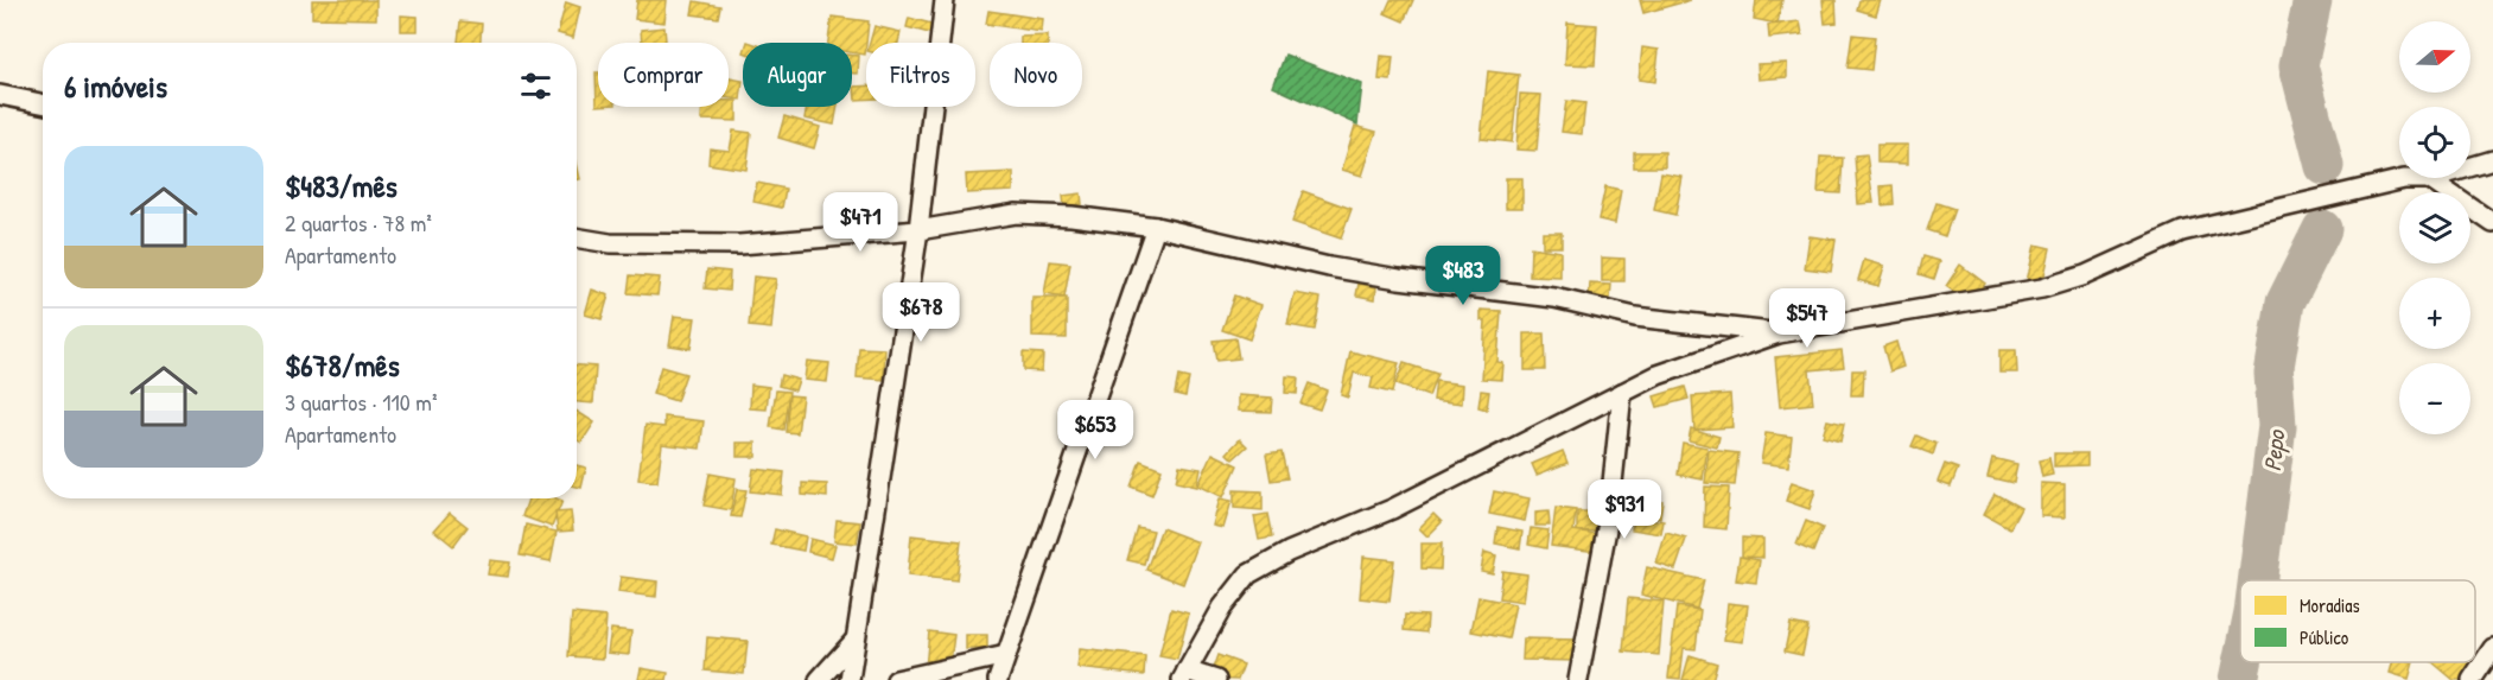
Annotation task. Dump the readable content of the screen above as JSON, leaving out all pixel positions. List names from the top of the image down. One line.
{"water":["Pepo"],"legend":["Moradias","Público"],"north":"right","page":{"map_buttons":["+","−"],"chip":["Comprar","Alugar","Filtros","Novo"],"heading":"6 imóveis","list":[{"name":"$483/mês","note":"2 quartos · 78 m² · Apartamento"},{"name":"$678/mês","note":"3 quartos · 110 m² · Apartamento"}],"price":["$471","$483","$678","$547","$653","$931"]}}
